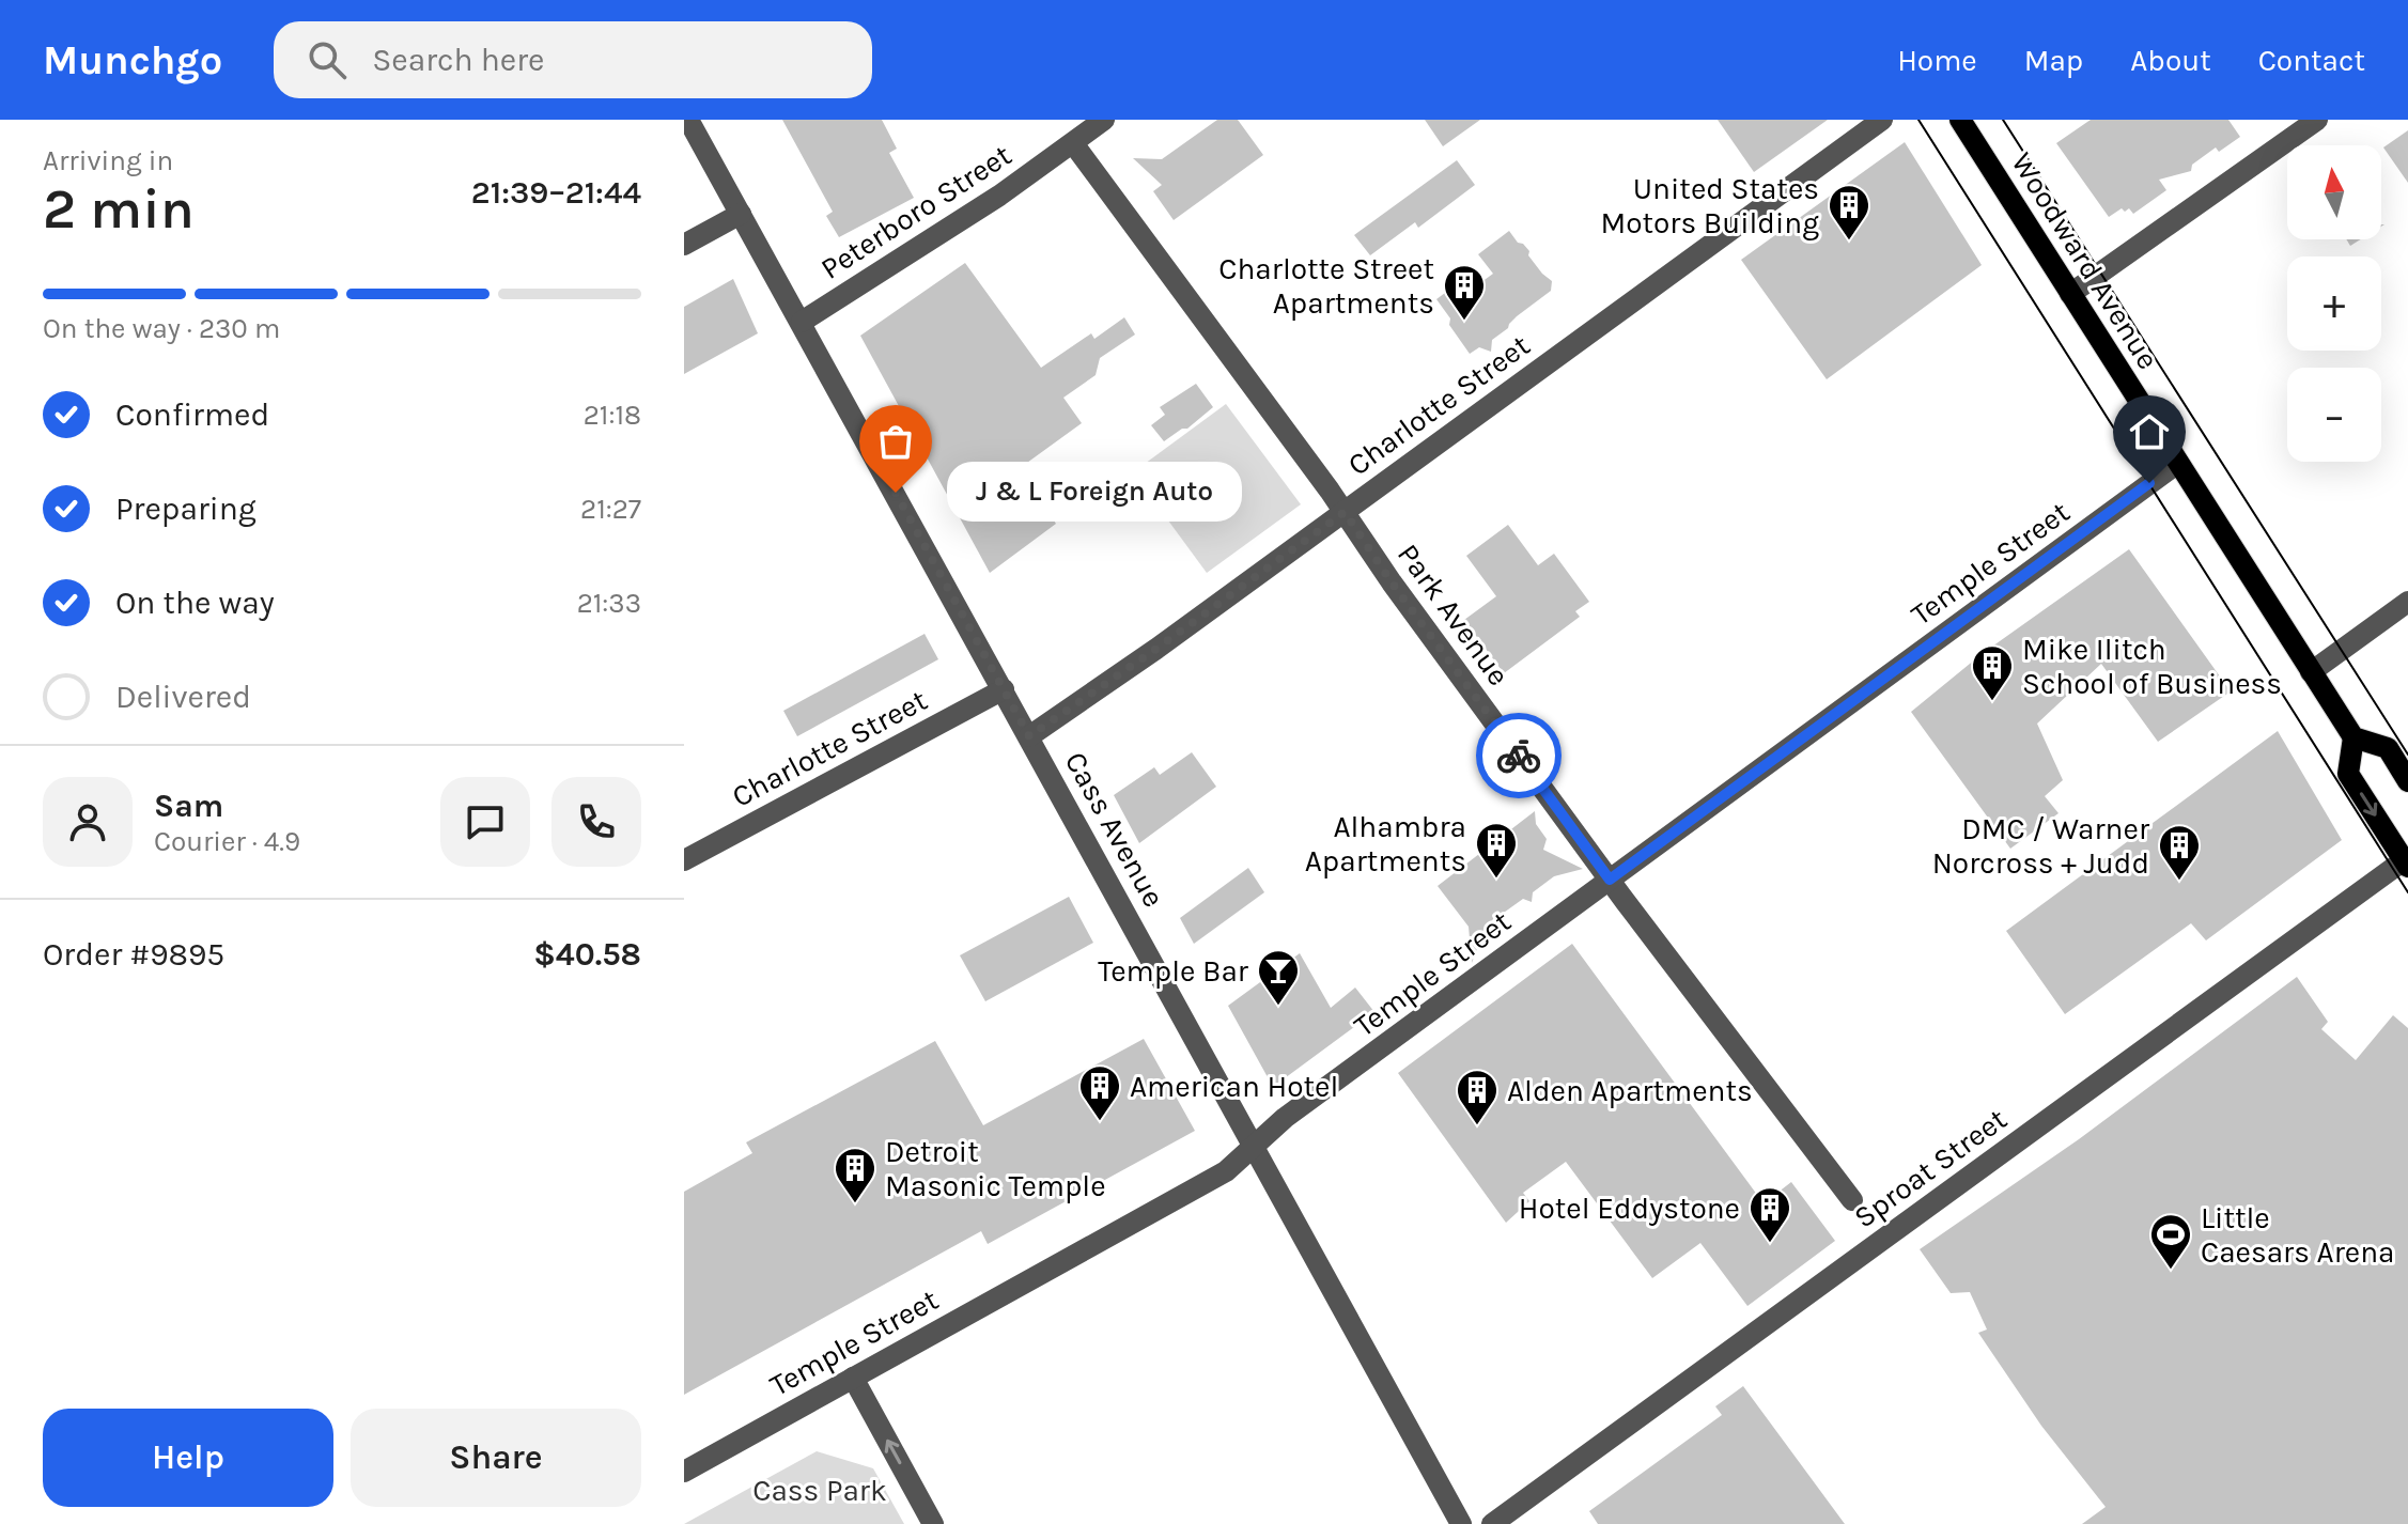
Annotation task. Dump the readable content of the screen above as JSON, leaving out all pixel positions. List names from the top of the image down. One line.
{"streets":{"main road":["Woodward Avenue"],"street":["Peterboro Street","Charlotte Street","Temple Street","Park Avenue","Cass Avenue","Sproat Street"]},"crossings":[["Peterboro Street","Park Avenue"],["Peterboro Street","Cass Avenue"],["Woodward Avenue","Temple Street"],["Charlotte Street","Park Avenue"],["Charlotte Street","Cass Avenue"],["Temple Street","Park Avenue"],["Temple Street","Cass Avenue"]],"parks":["Cass Park"],"places":{"building":["United States Motors Building","Charlotte Street Apartments","Mike Ilitch School of Business","Alhambra Apartments","DMC / Warner Norcross + Judd","American Hotel","Alden Apartments","Detroit Masonic Temple","Hotel Eddystone"],"other":["J & L Foreign Auto"],"bar":["Temple Bar"],"sports":["Little Caesars Arena"]},"north":"top","page":{"header":"Munchgo","search":"Search here","nav":["Home","Map","About","Contact"],"heading":["2 min","Arriving in","21:39–21:44"],"panel":["Sam","Courier · 4.9","Order #9895","$40.58"],"map_buttons":["+","−"],"bar":"On the way · 230 m","list":[["Confirmed","21:18"],["Preparing","21:27"],["On the way","21:33"],"Delivered"],"bubble":"J & L Foreign Auto","buttons":["Help","Share"]}}
